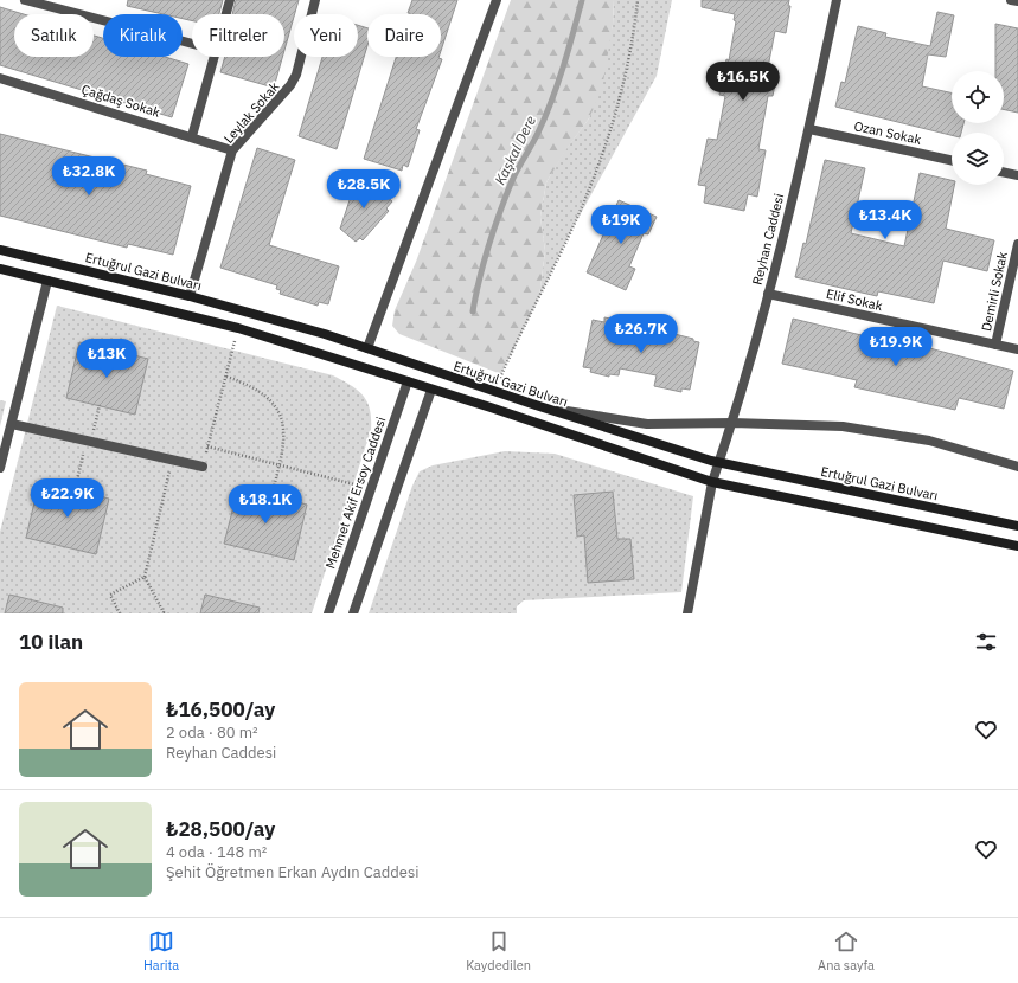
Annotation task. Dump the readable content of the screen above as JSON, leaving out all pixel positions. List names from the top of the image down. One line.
{"streets":{"main road":["Ertuğrul Gazi Bulvarı"],"street":["Çağdaş Sokak","Leylak Sokak","Ozan Sokak","Reyhan Caddesi","Demirli Sokak","Elif Sokak","Mehmet Akif Ersoy Caddesi"]},"crossings":[["Çağdaş Sokak","Leylak Sokak"],["Leylak Sokak","Ertuğrul Gazi Bulvarı"],["Ozan Sokak","Reyhan Caddesi"],["Reyhan Caddesi","Ertuğrul Gazi Bulvarı"],["Reyhan Caddesi","Elif Sokak"],["Demirli Sokak","Elif Sokak"]],"water":["Kaşkal Dere"],"page":{"chip":["Satılık","Kiralık","Filtreler","Yeni","Daire"],"price":["₺16.5K","₺32.8K","₺28.5K","₺13.4K","₺19K","₺26.7K","₺19.9K","₺13K","₺22.9K","₺18.1K"],"heading":"10 ilan","list":[{"name":"₺16,500/ay","note":"2 oda · 80 m² · Reyhan Caddesi"},{"name":"₺28,500/ay","note":"4 oda · 148 m² · Şehit Öğretmen Erkan Aydın Caddesi"}],"tabs":["Harita","Kaydedilen","Ana sayfa"]}}
